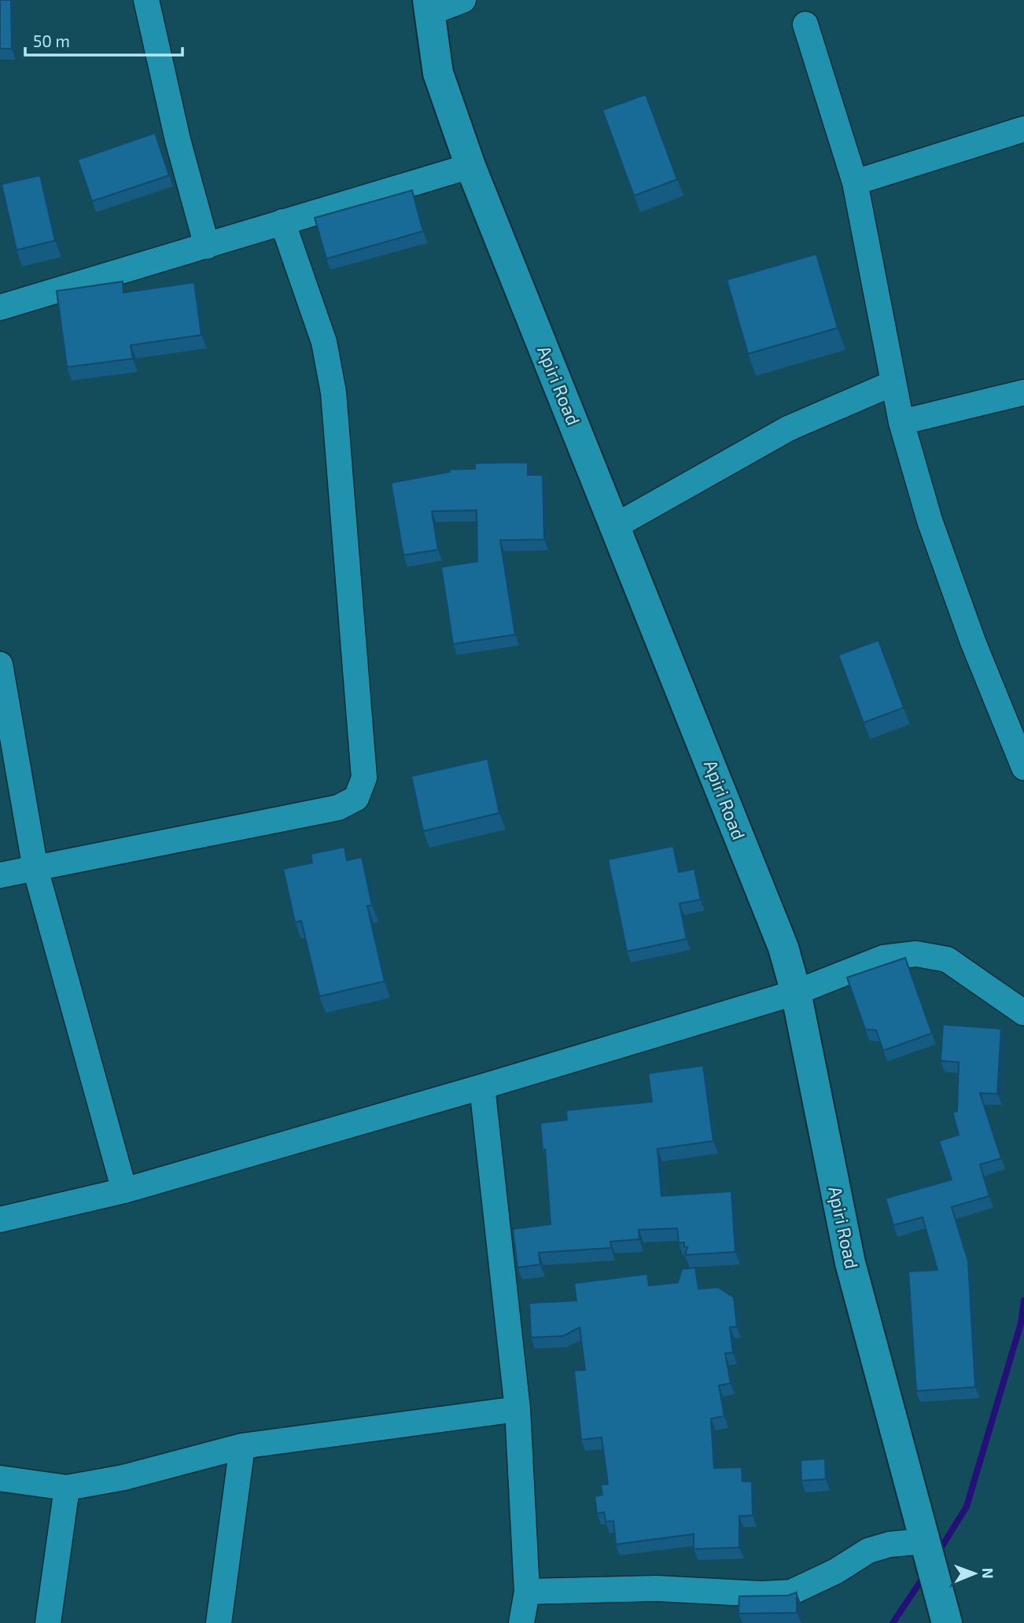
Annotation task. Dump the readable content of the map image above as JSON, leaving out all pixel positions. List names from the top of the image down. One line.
{"streets":{"street":["Apiri Road"]},"scale_bar":"50 m","north":"right"}
